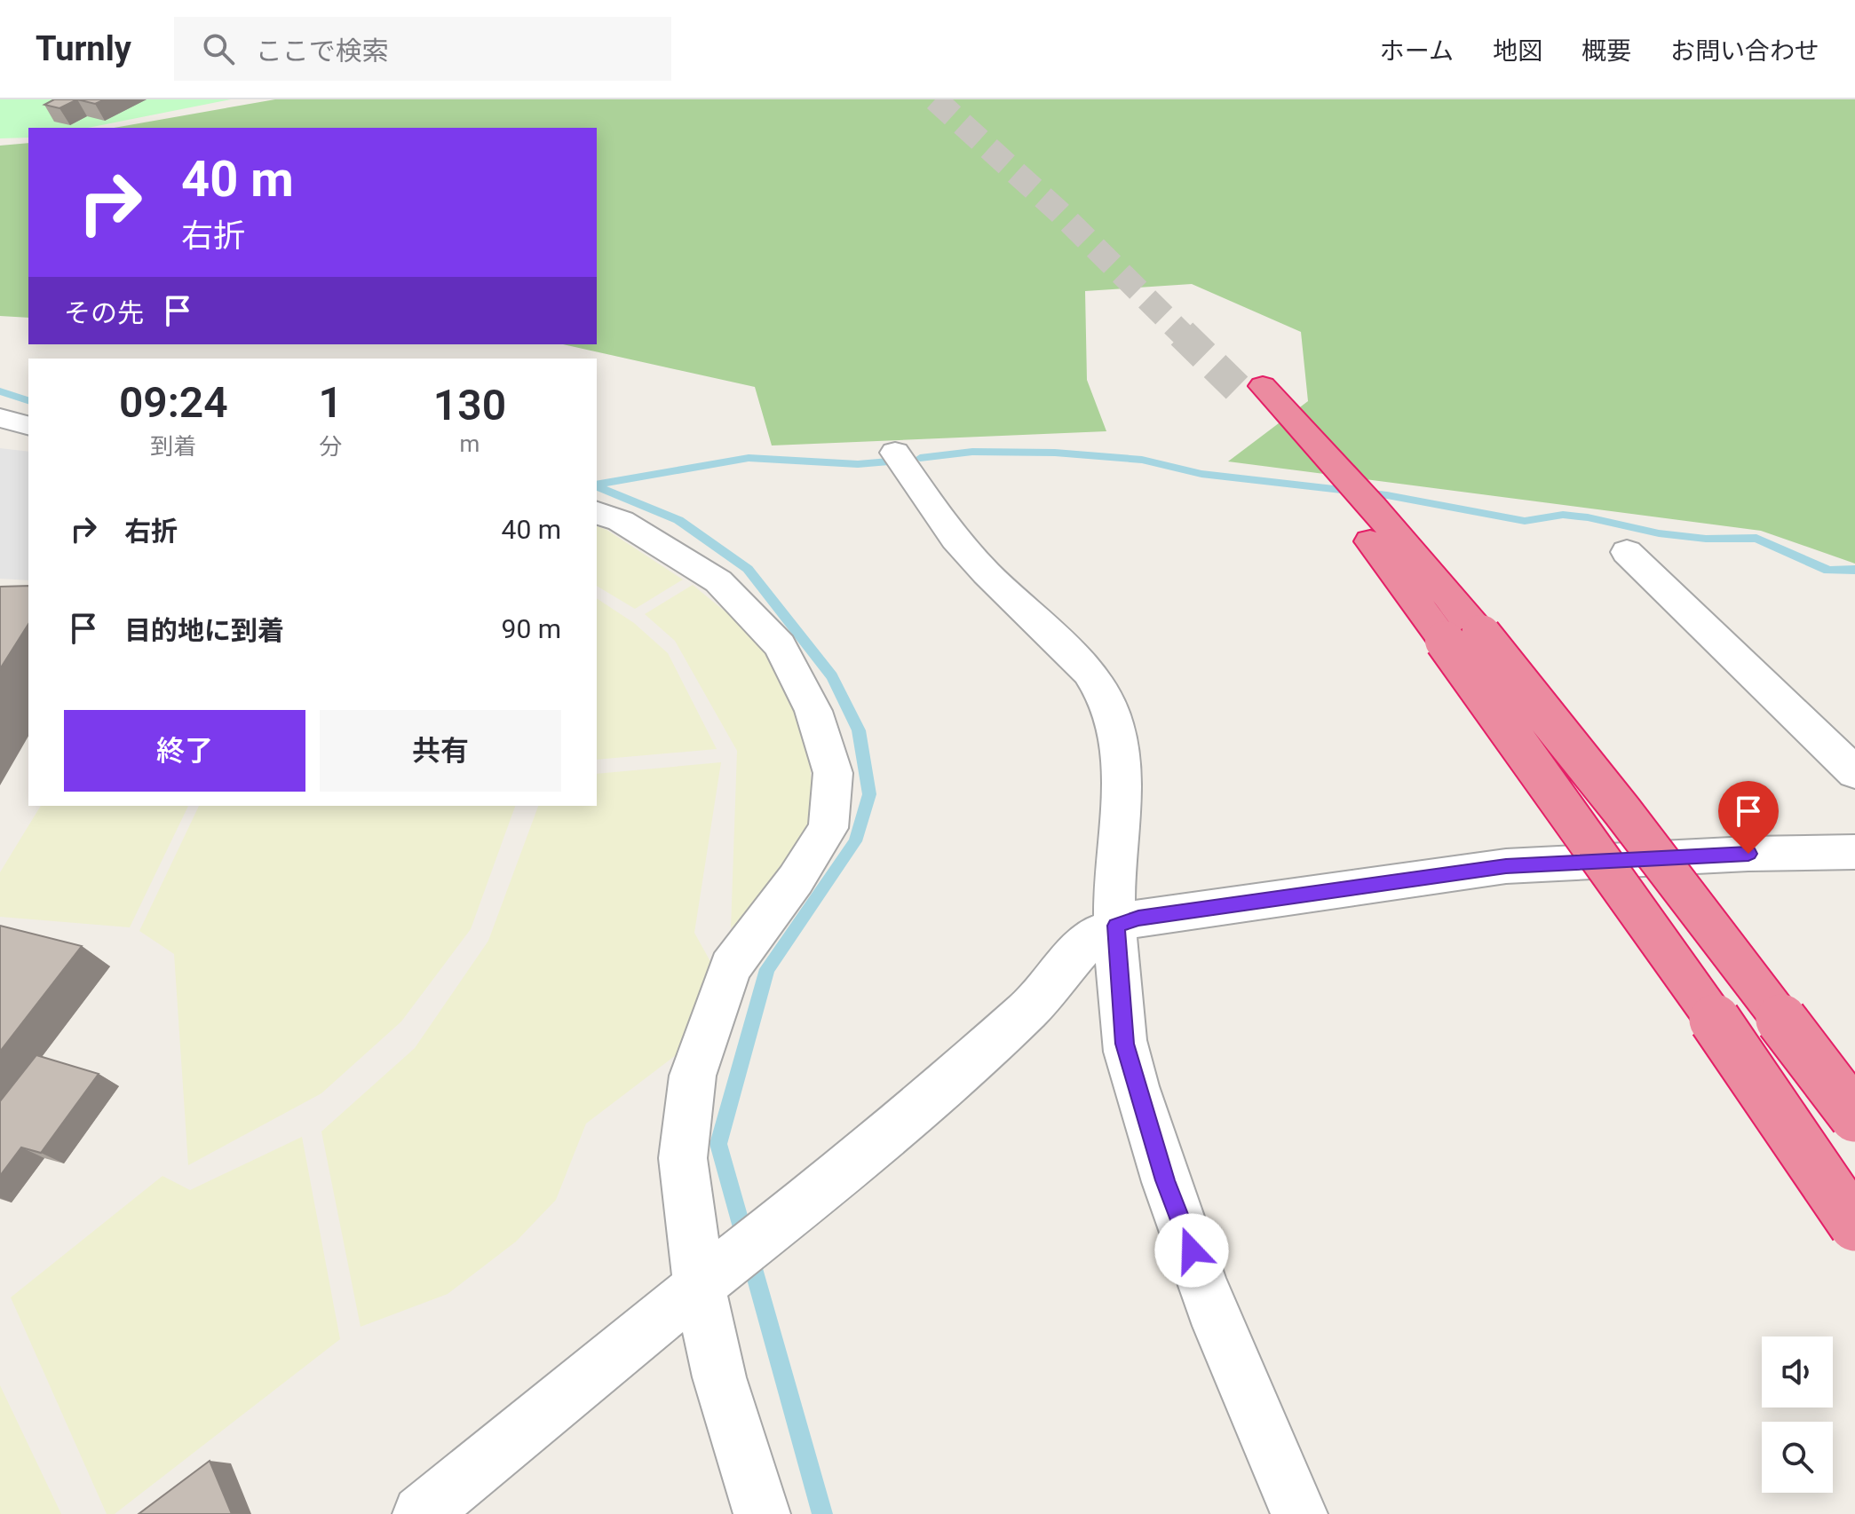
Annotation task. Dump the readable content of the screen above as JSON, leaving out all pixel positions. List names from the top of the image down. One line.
{"page":{"header":"Turnly","search":"ここで検索","nav":["ホーム","地図","概要","お問い合わせ"],"turn":["40 m","右折"],"then":"その先","eta":["09:24","到着","1","分","130","m"],"list":[{"name":"右折","value":"40 m"},{"name":"目的地に到着","value":"90 m"}],"buttons":["終了","共有"]}}
